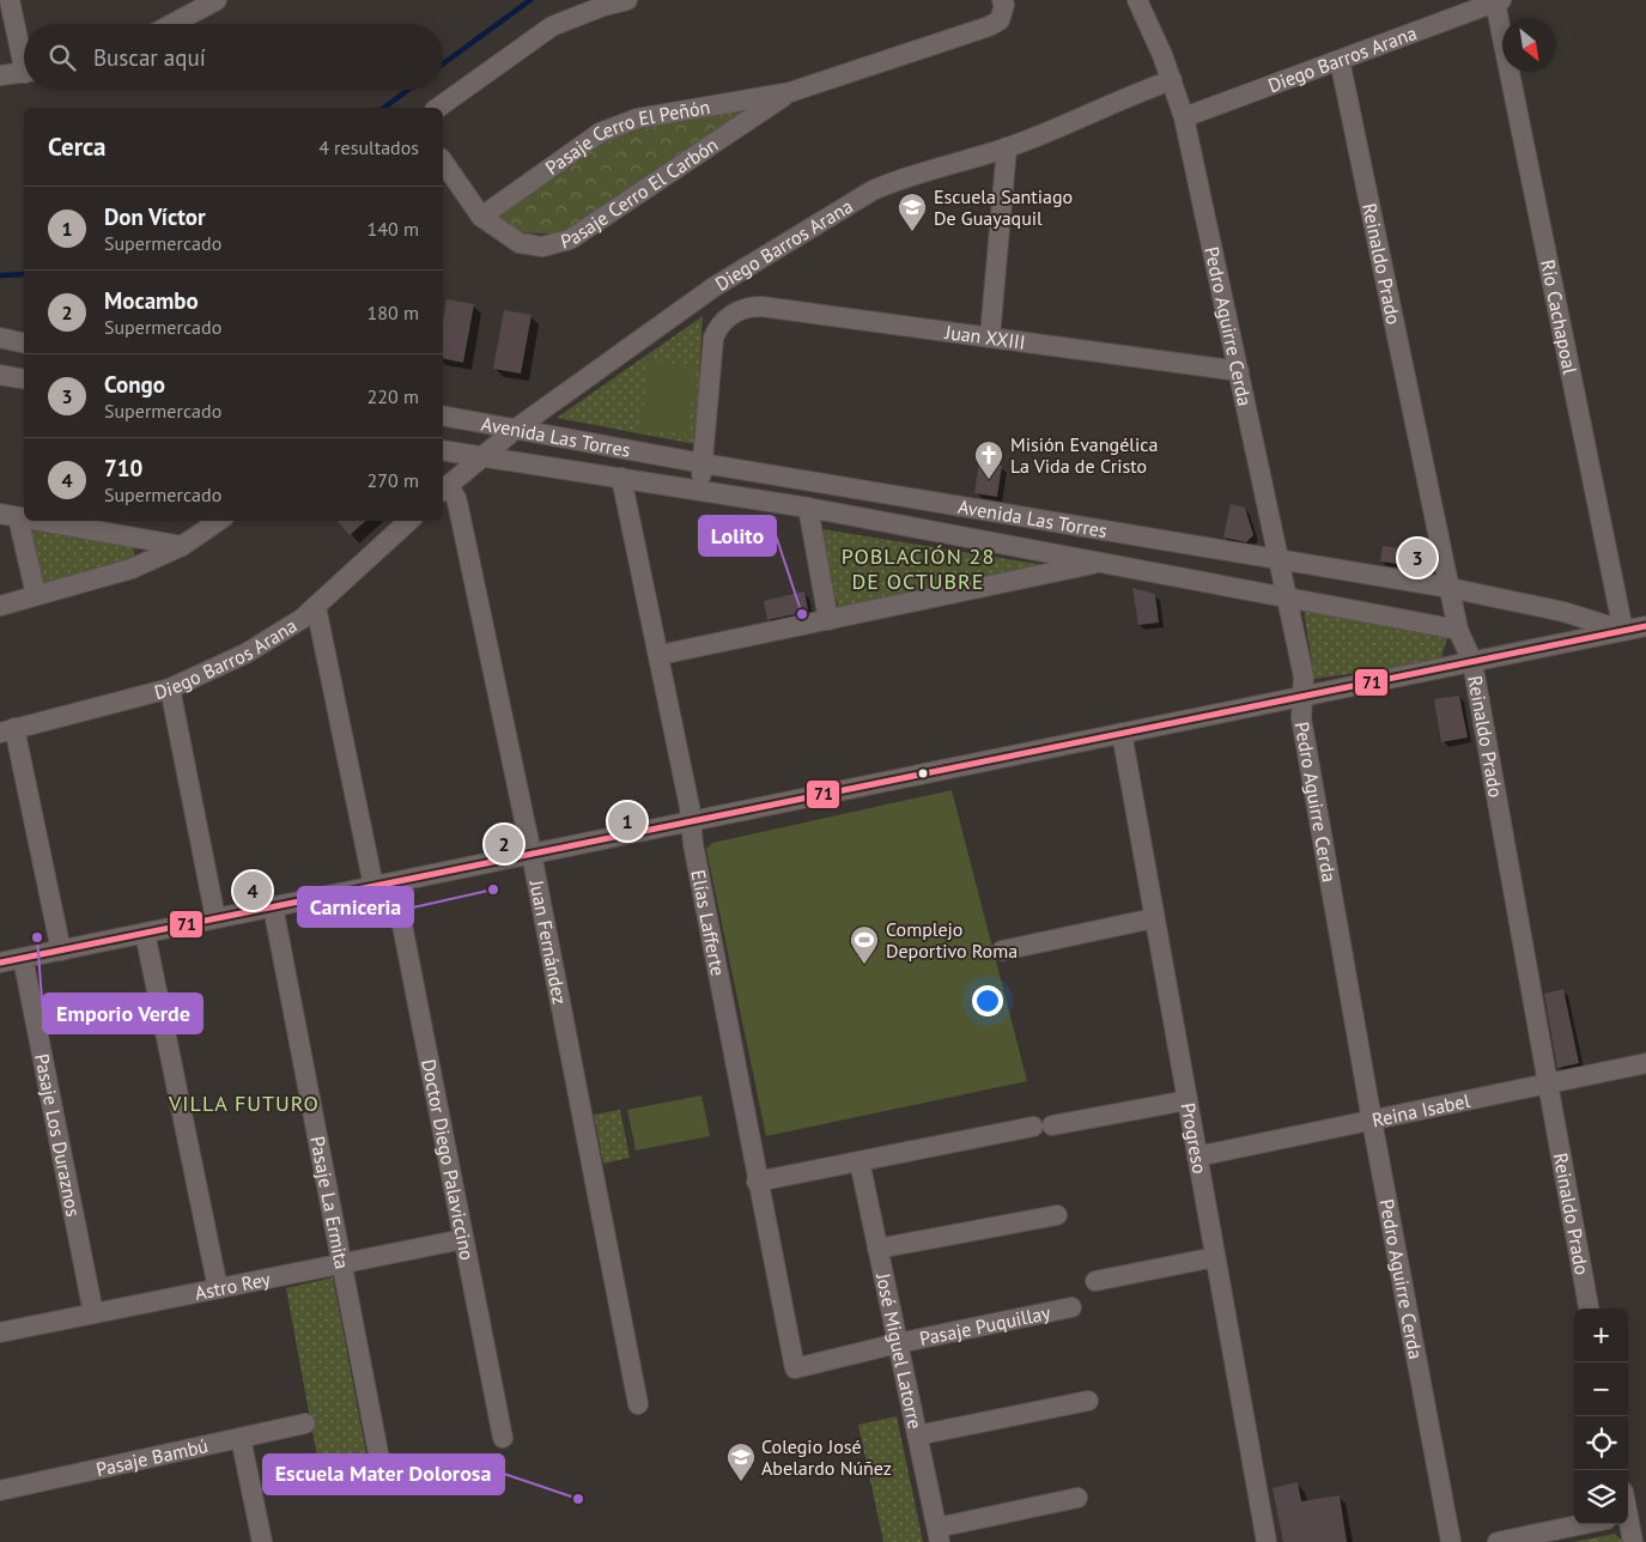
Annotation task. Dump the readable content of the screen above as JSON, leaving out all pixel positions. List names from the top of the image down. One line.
{"streets":{"street":["Diego Barros Arana","Pasaje Cerro El Peñón","Pasaje Cerro El Carbón","Reinaldo Prado","Río Cachapoal","Pedro Aguirre Cerda","Juan XXIII","Avenida Las Torres","Elías Lafferte","Juan Fernández","Reina Isabel","Pasaje Los Duraznos","Progreso","Doctor Diego Palaviccino","Pasaje La Ermita","Astro Rey","Pasaje Puquillay","José Miguel Latorre","Pasaje Bambú"]},"crossings":[["Diego Barros Arana","Reinaldo Prado"],["Diego Barros Arana","Río Cachapoal"],["Diego Barros Arana","Pedro Aguirre Cerda"],["Diego Barros Arana","Avenida Las Torres"],["Diego Barros Arana","Juan Fernández"],["Pasaje Cerro El Peñón","Pasaje Cerro El Carbón"],["Reinaldo Prado","Avenida Las Torres"],["Reinaldo Prado","Reina Isabel"],["Río Cachapoal","Avenida Las Torres"],["Pedro Aguirre Cerda","Juan XXIII"],["Pedro Aguirre Cerda","Avenida Las Torres"],["Pedro Aguirre Cerda","Reina Isabel"],["Juan XXIII","Avenida Las Torres"],["Avenida Las Torres","Elías Lafferte"],["Elías Lafferte","Pasaje Puquillay"],["Reina Isabel","Progreso"],["Pasaje Los Duraznos","Astro Rey"],["Doctor Diego Palaviccino","Astro Rey"],["Pasaje La Ermita","Astro Rey"],["Pasaje Puquillay","José Miguel Latorre"]],"districts":["POBLACIÓN 28 DE OCTUBRE","VILLA FUTURO"],"places":{"school or university":["Escuela Santiago De Guayaquil","Colegio José Abelardo Núñez"],"church":["Misión Evangélica La Vida de Cristo"],"other":["Lolito","Carniceria","Emporio Verde","Escuela Mater Dolorosa"],"sports":["Complejo Deportivo Roma"]},"lines":["transit line 71"],"north":"bottom right","page":{"search":"Buscar aquí","heading":["Cerca","4 resultados"],"list":[{"mark":"1","name":"Don Víctor","note":"Supermercado","value":"140 m"},{"mark":"2","name":"Mocambo","note":"Supermercado","value":"180 m"},{"mark":"3","name":"Congo","note":"Supermercado","value":"220 m"},{"mark":"4","name":"710","note":"Supermercado","value":"270 m"}],"pins":["3","1","2","4"],"map_buttons":["+","−"]}}
